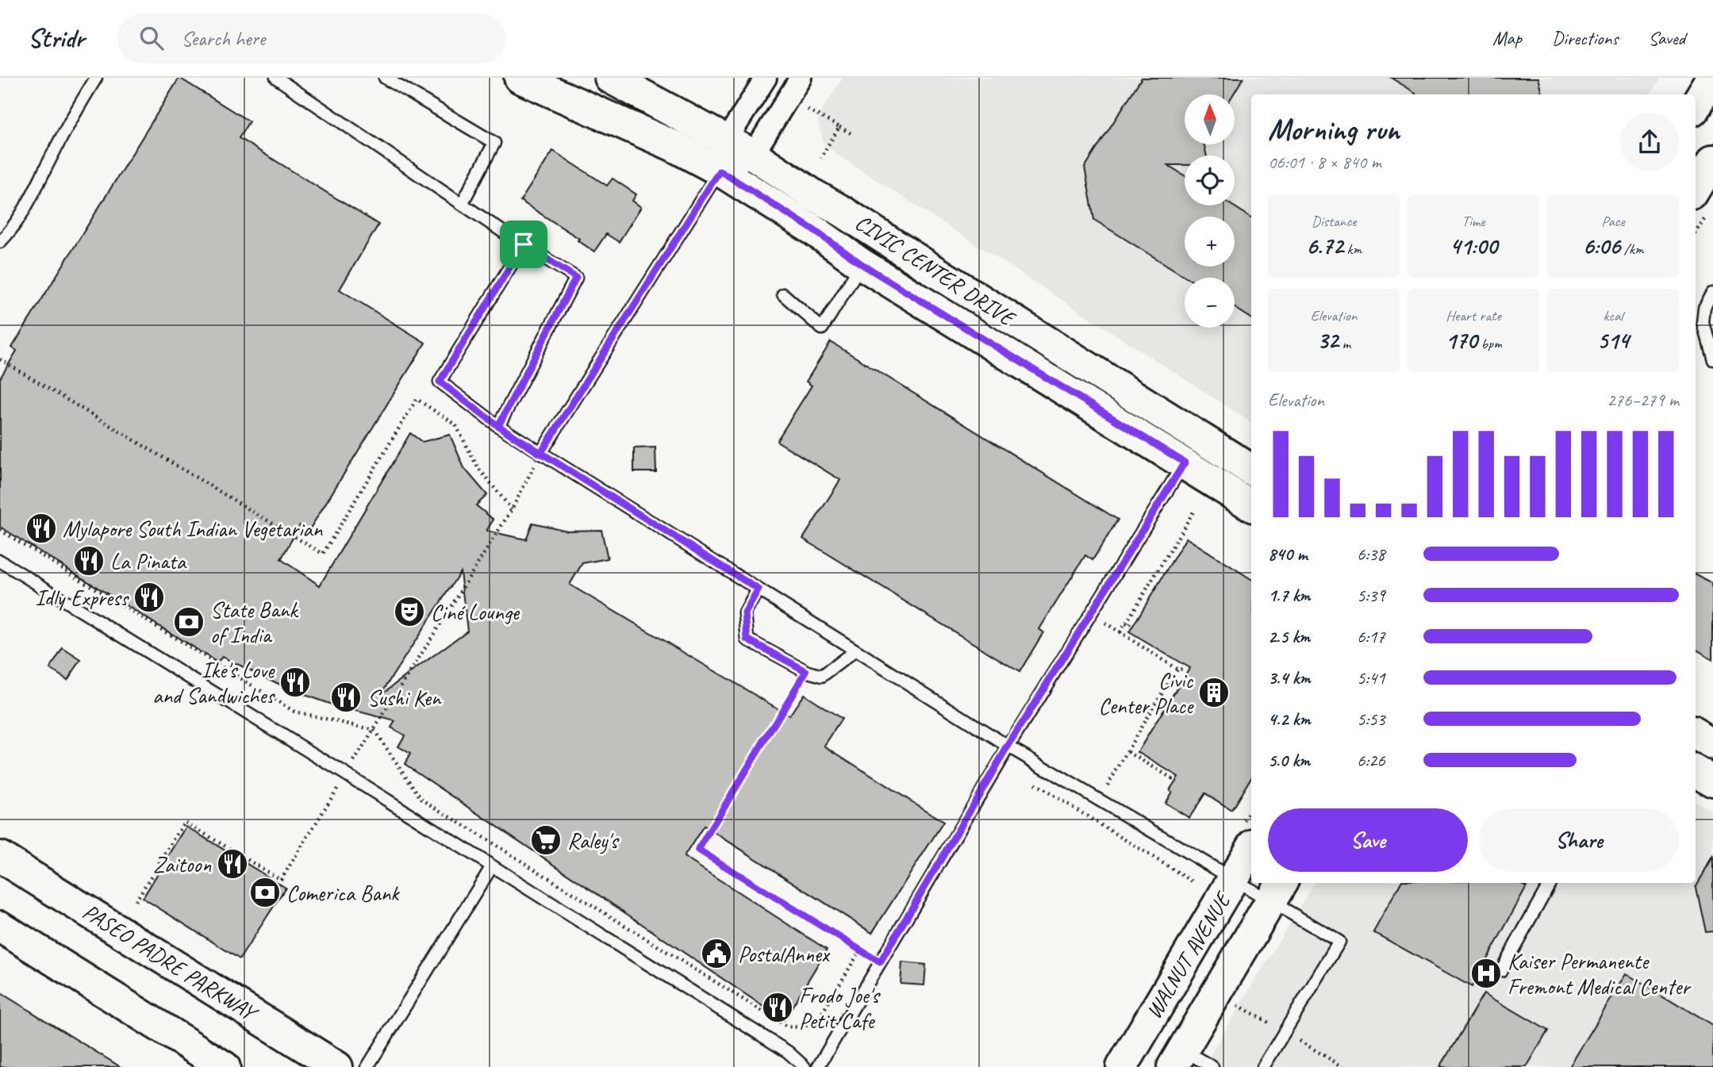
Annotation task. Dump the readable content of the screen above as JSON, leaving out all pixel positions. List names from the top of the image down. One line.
{"streets":{"main road":["CIVIC CENTER DRIVE","WALNUT AVENUE","PASEO PADRE PARKWAY"]},"places":{"restaurant":["Mylapore South Indian Vegetarian","La Pinata","Idly Express","Ike's Love and Sandwiches","Sushi Ken","Zaitoon","Frodo Joe's Petit Cafe"],"theatre":["Ciné Lounge"],"bank":["State Bank of India","Comerica Bank"],"building":["Civic Center Place"],"supermarket":["Raley's"],"public building":["PostalAnnex"],"hospital":["Kaiser Permanente Fremont Medical Center"]},"north":"top","page":{"header":"Stridr","search":"Search here","nav":["Map","Directions","Saved"],"map_buttons":["+","−"],"heading":["Morning run","06:01 · 8 × 840 m"],"stats":[["Distance","6.72 km"],["Time","41:00"],["Pace","6:06 /km"],["Elevation","32 m"],["Heart rate","170 bpm"],["kcal","514"]],"chart":["Elevation","276–279 m"],"list":[{"name":"840 m","note":"6:38"},{"name":"1.7 km","note":"5:39"},{"name":"2.5 km","note":"6:17"},{"name":"3.4 km","note":"5:41"},{"name":"4.2 km","note":"5:53"},{"name":"5.0 km","note":"6:26"}],"buttons":["Save","Share"]}}
